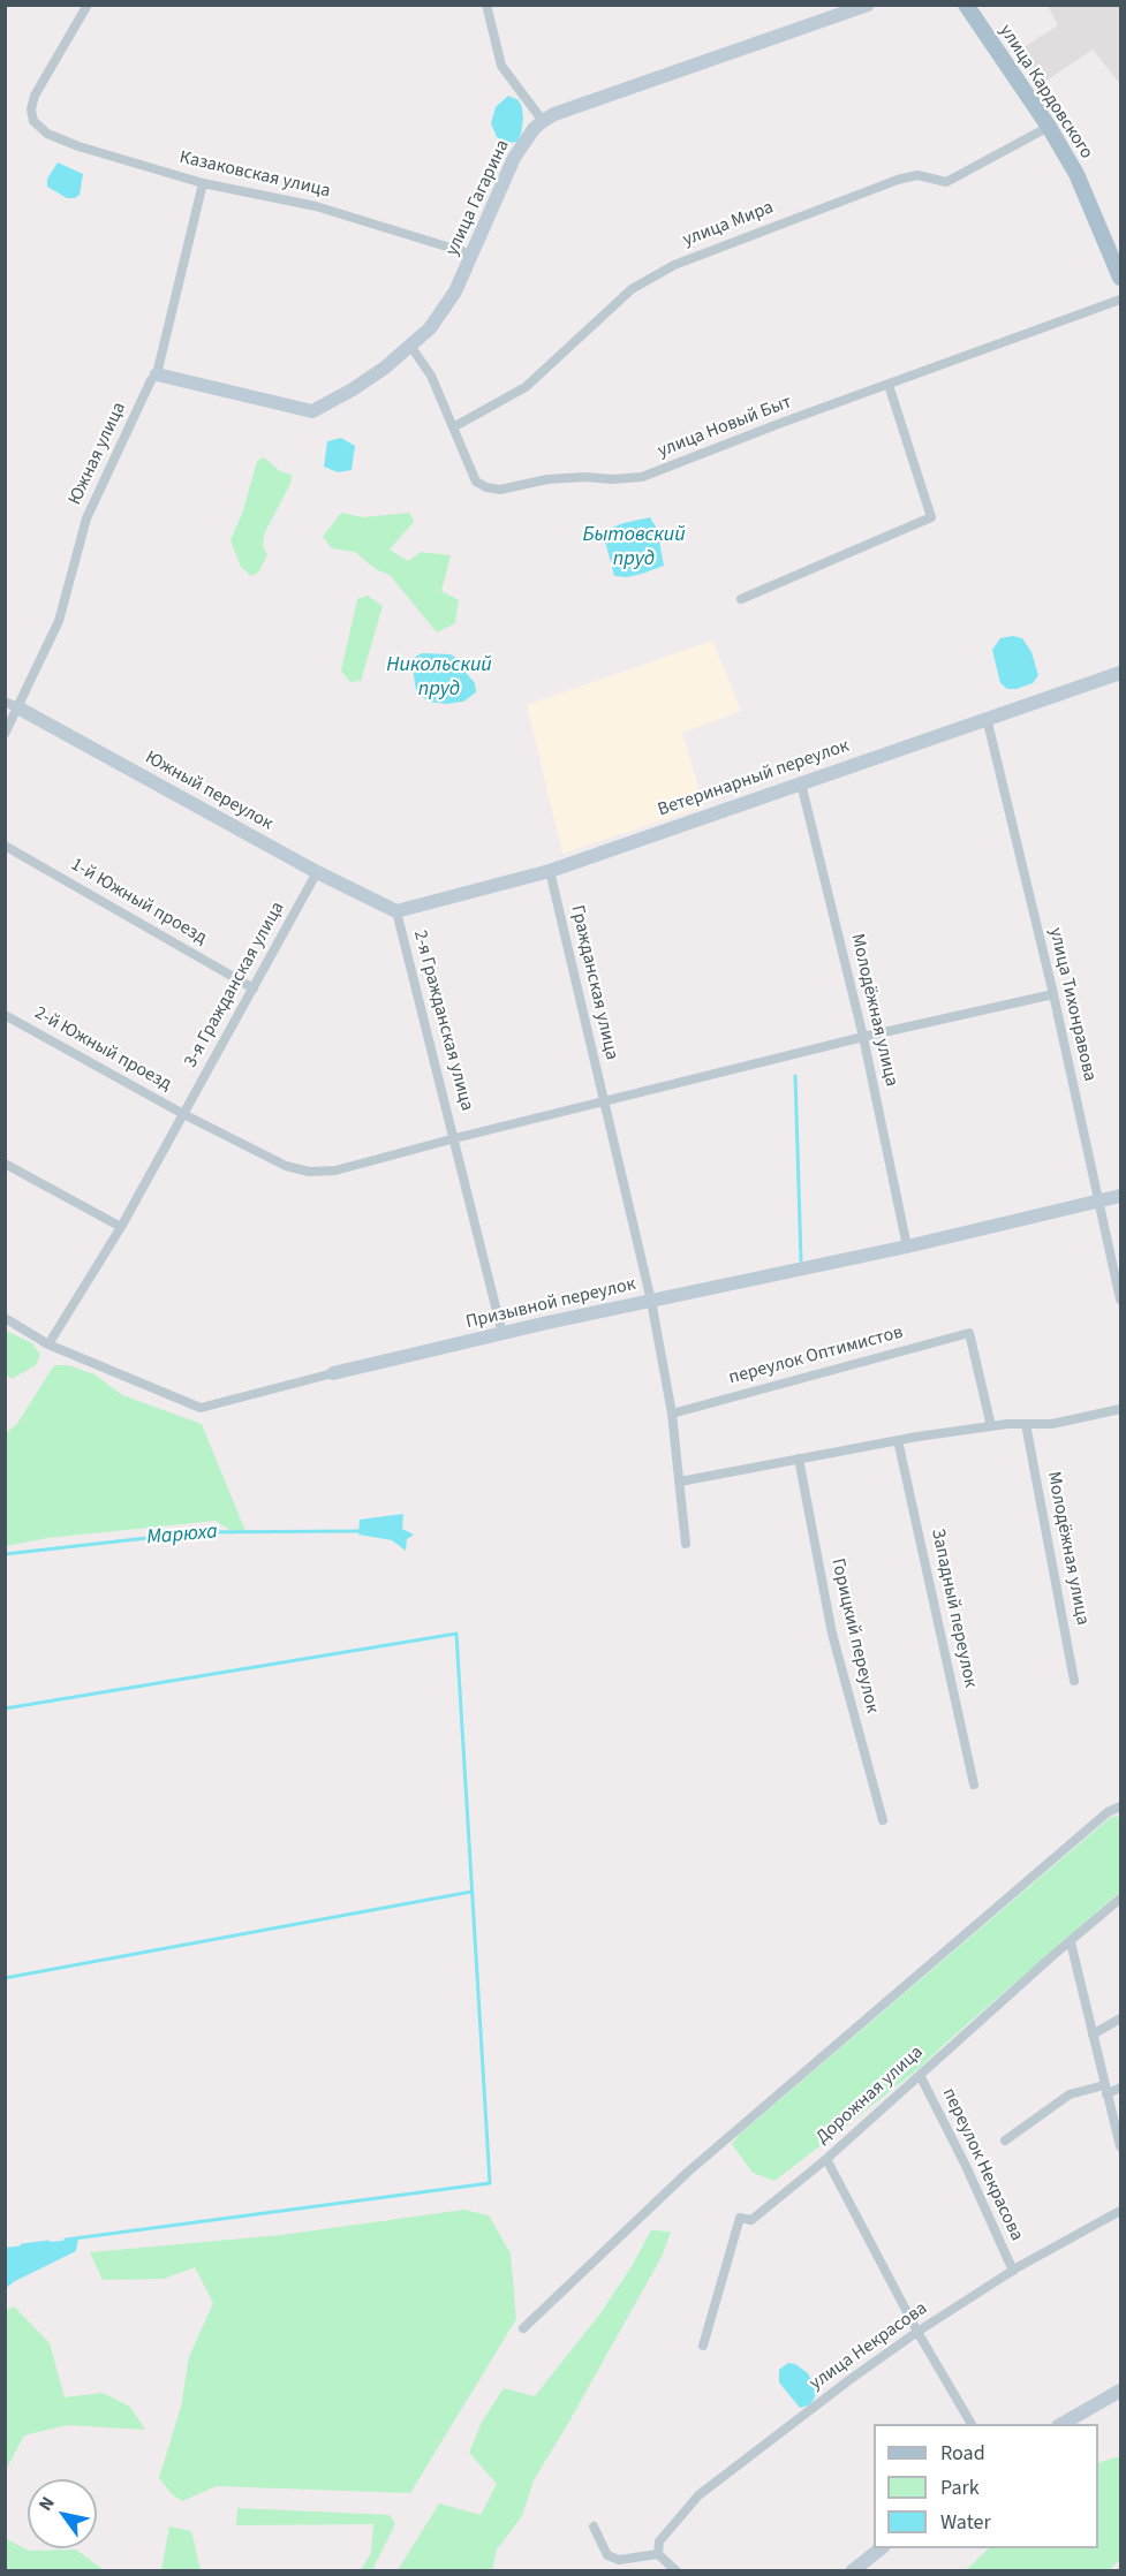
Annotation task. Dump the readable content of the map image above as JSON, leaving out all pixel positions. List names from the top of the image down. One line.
{"streets":{"main road":["улица Кардовского"],"street":["Казаковская улица","улица Гагарина","улица Мира","улица Новый Быт","Южная улица","Ветеринарный переулок","Южный переулок","1-й Южный проезд","Гражданская улица","3-я Гражданская улица","улица Тихонравова","Молодёжная улица","2-я Гражданская улица","2-й Южный проезд","Призывной переулок","переулок Оптимистов","Западный переулок","Горицкий переулок","Дорожная улица","переулок Некрасова","улица Некрасова"]},"crossings":[["улица Кардовского","улица Мира"],["Казаковская улица","улица Гагарина"],["Казаковская улица","Южная улица"],["улица Гагарина","улица Новый Быт"],["улица Гагарина","Южная улица"],["улица Мира","улица Новый Быт"],["Южная улица","Южный переулок"],["Ветеринарный переулок","Южный переулок"],["Ветеринарный переулок","Гражданская улица"],["Ветеринарный переулок","улица Тихонравова"],["Ветеринарный переулок","Молодёжная улица"],["Ветеринарный переулок","2-я Гражданская улица"],["Южный переулок","3-я Гражданская улица"],["Южный переулок","2-я Гражданская улица"],["1-й Южный проезд","3-я Гражданская улица"],["Гражданская улица","Призывной переулок"],["Гражданская улица","переулок Оптимистов"],["3-я Гражданская улица","2-я Гражданская улица"],["3-я Гражданская улица","2-й Южный проезд"],["3-я Гражданская улица","Призывной переулок"],["улица Тихонравова","Призывной переулок"],["Молодёжная улица","Призывной переулок"],["2-я Гражданская улица","2-й Южный проезд"],["2-я Гражданская улица","Призывной переулок"],["Дорожная улица","переулок Некрасова"],["переулок Некрасова","улица Некрасова"]],"water":["Бытовский пруд","Никольский пруд","Марюха"],"legend":["Road","Park","Water"],"north":"top left"}
